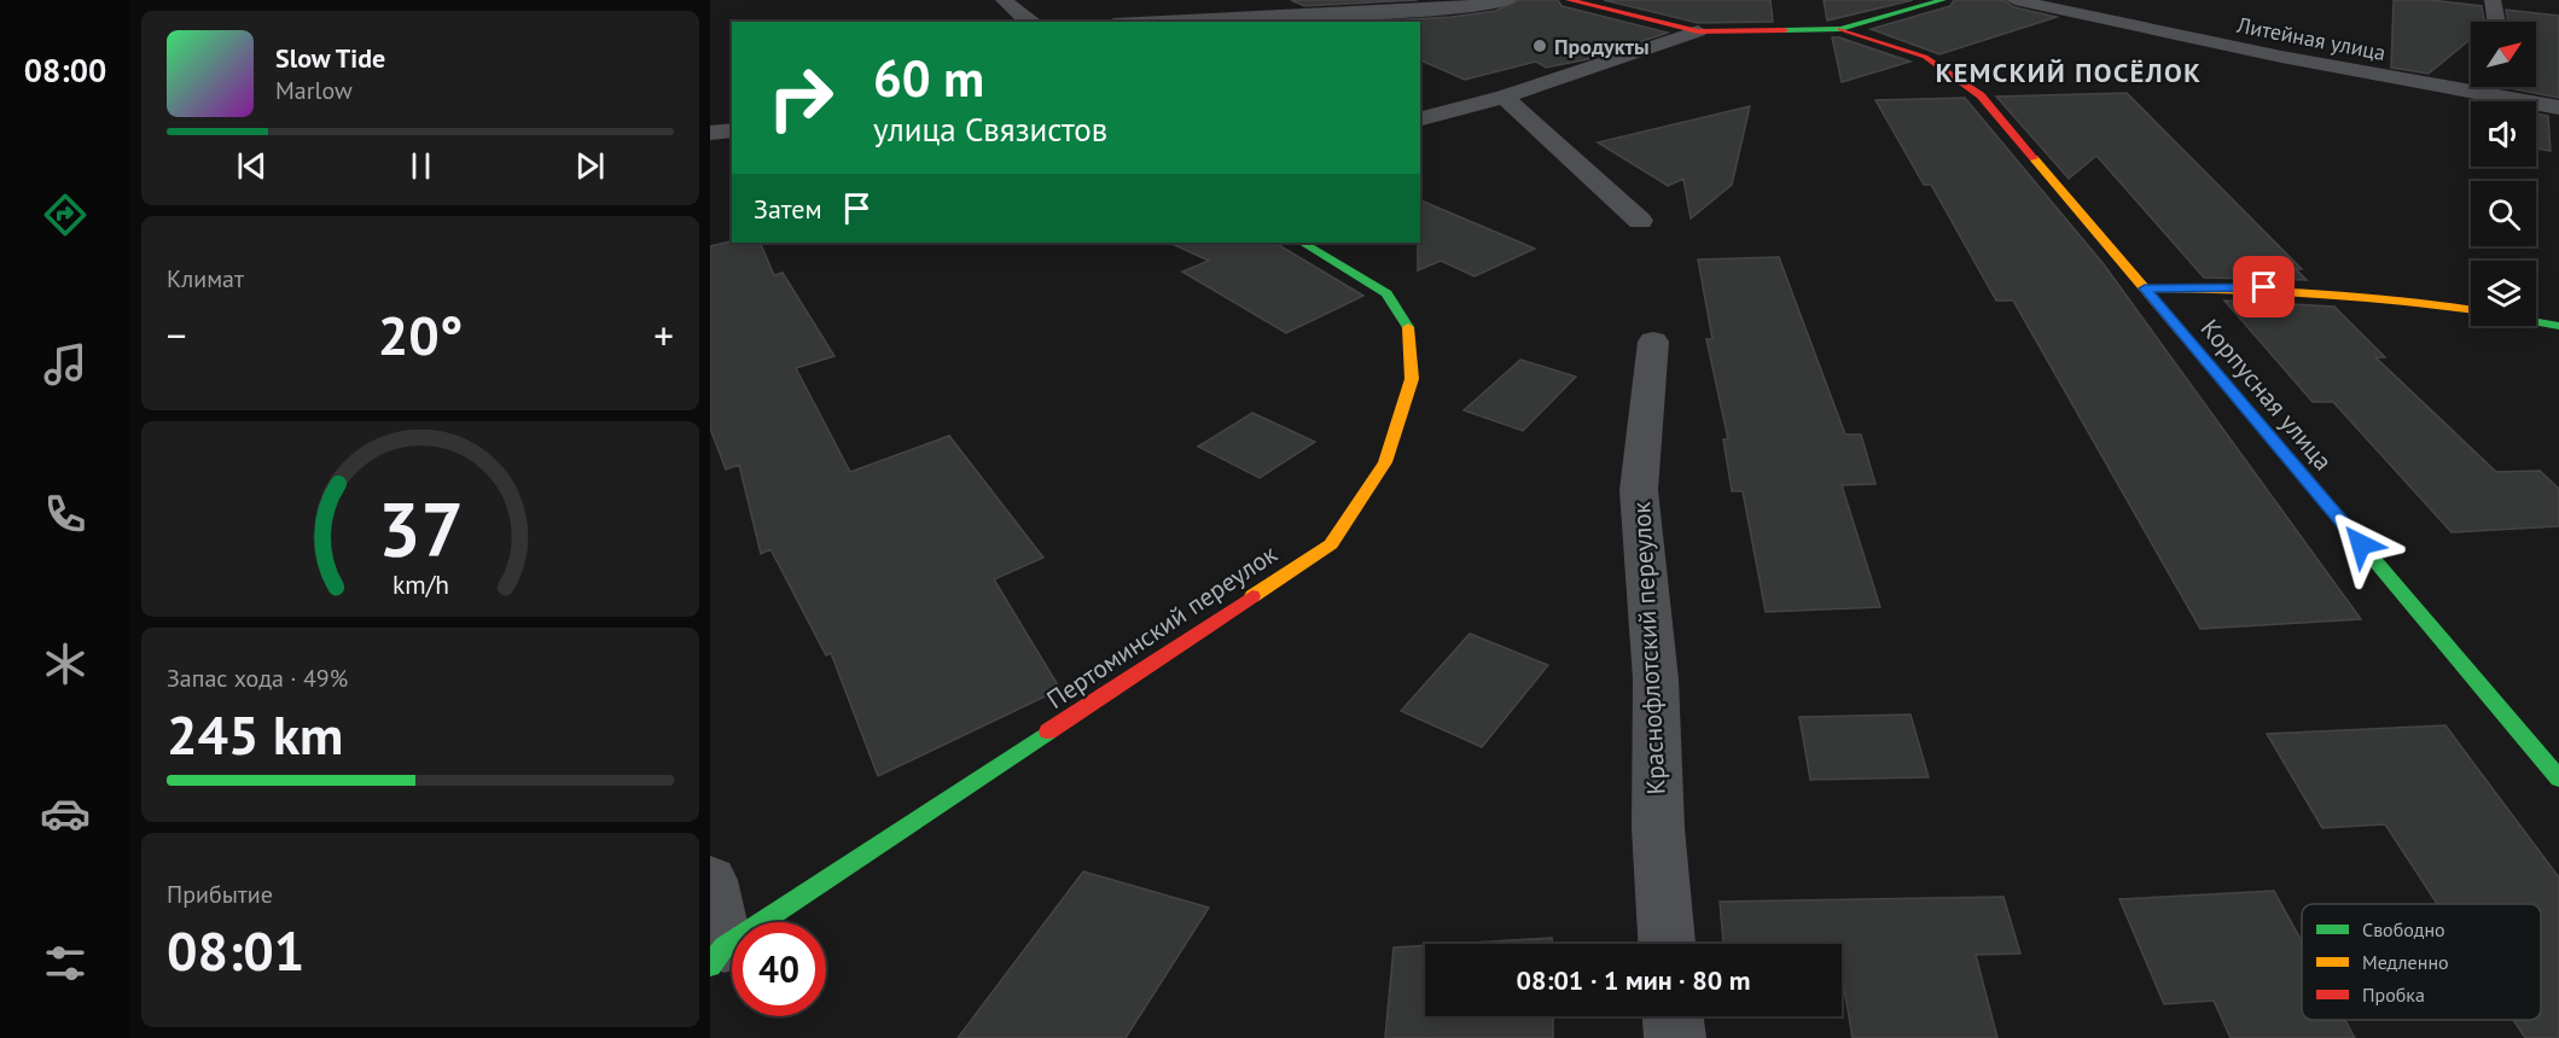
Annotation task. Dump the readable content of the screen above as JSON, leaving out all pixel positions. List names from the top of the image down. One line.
{"streets":{"street":["Литейная улица","Корпусная улица","Пертоминский переулок","Краснофлотский переулок"]},"districts":["КЕМСКИЙ ПОСЁЛОК"],"places":["Продукты"],"legend":["Свободно","Медленно","Пробка"],"north":"top right","page":{"tabs":"08:00","turn":["60 m","улица Связистов"],"song":["Slow Tide","Marlow"],"then":"Затем","tile":["Климат",["Запас хода · 49%","245 km"],["Прибытие","08:01"]],"heat":["−","20°","+"],"limit":"40","trip":"08:01 · 1 мин · 80 m","gauge":["37","km/h"]}}
